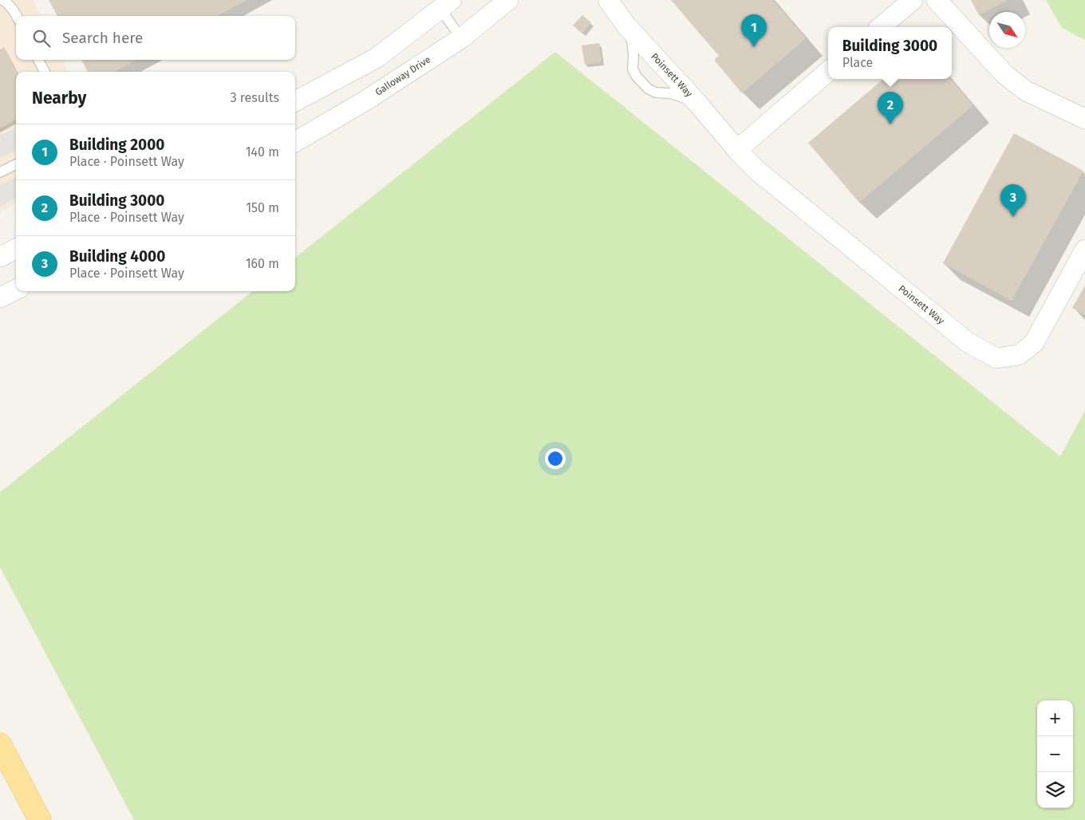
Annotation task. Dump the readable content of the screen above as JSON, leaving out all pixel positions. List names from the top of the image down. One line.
{"streets":{"street":["Poinsett Way","Galloway Drive"]},"north":"bottom right","page":{"pins":["1","2","3"],"search":"Search here","popup":["Building 3000","Place"],"heading":["Nearby","3 results"],"list":[{"mark":"1","name":"Building 2000","note":"Place · Poinsett Way","value":"140 m"},{"mark":"2","name":"Building 3000","note":"Place · Poinsett Way","value":"150 m"},{"mark":"3","name":"Building 4000","note":"Place · Poinsett Way","value":"160 m"}],"map_buttons":["+","−"]}}
